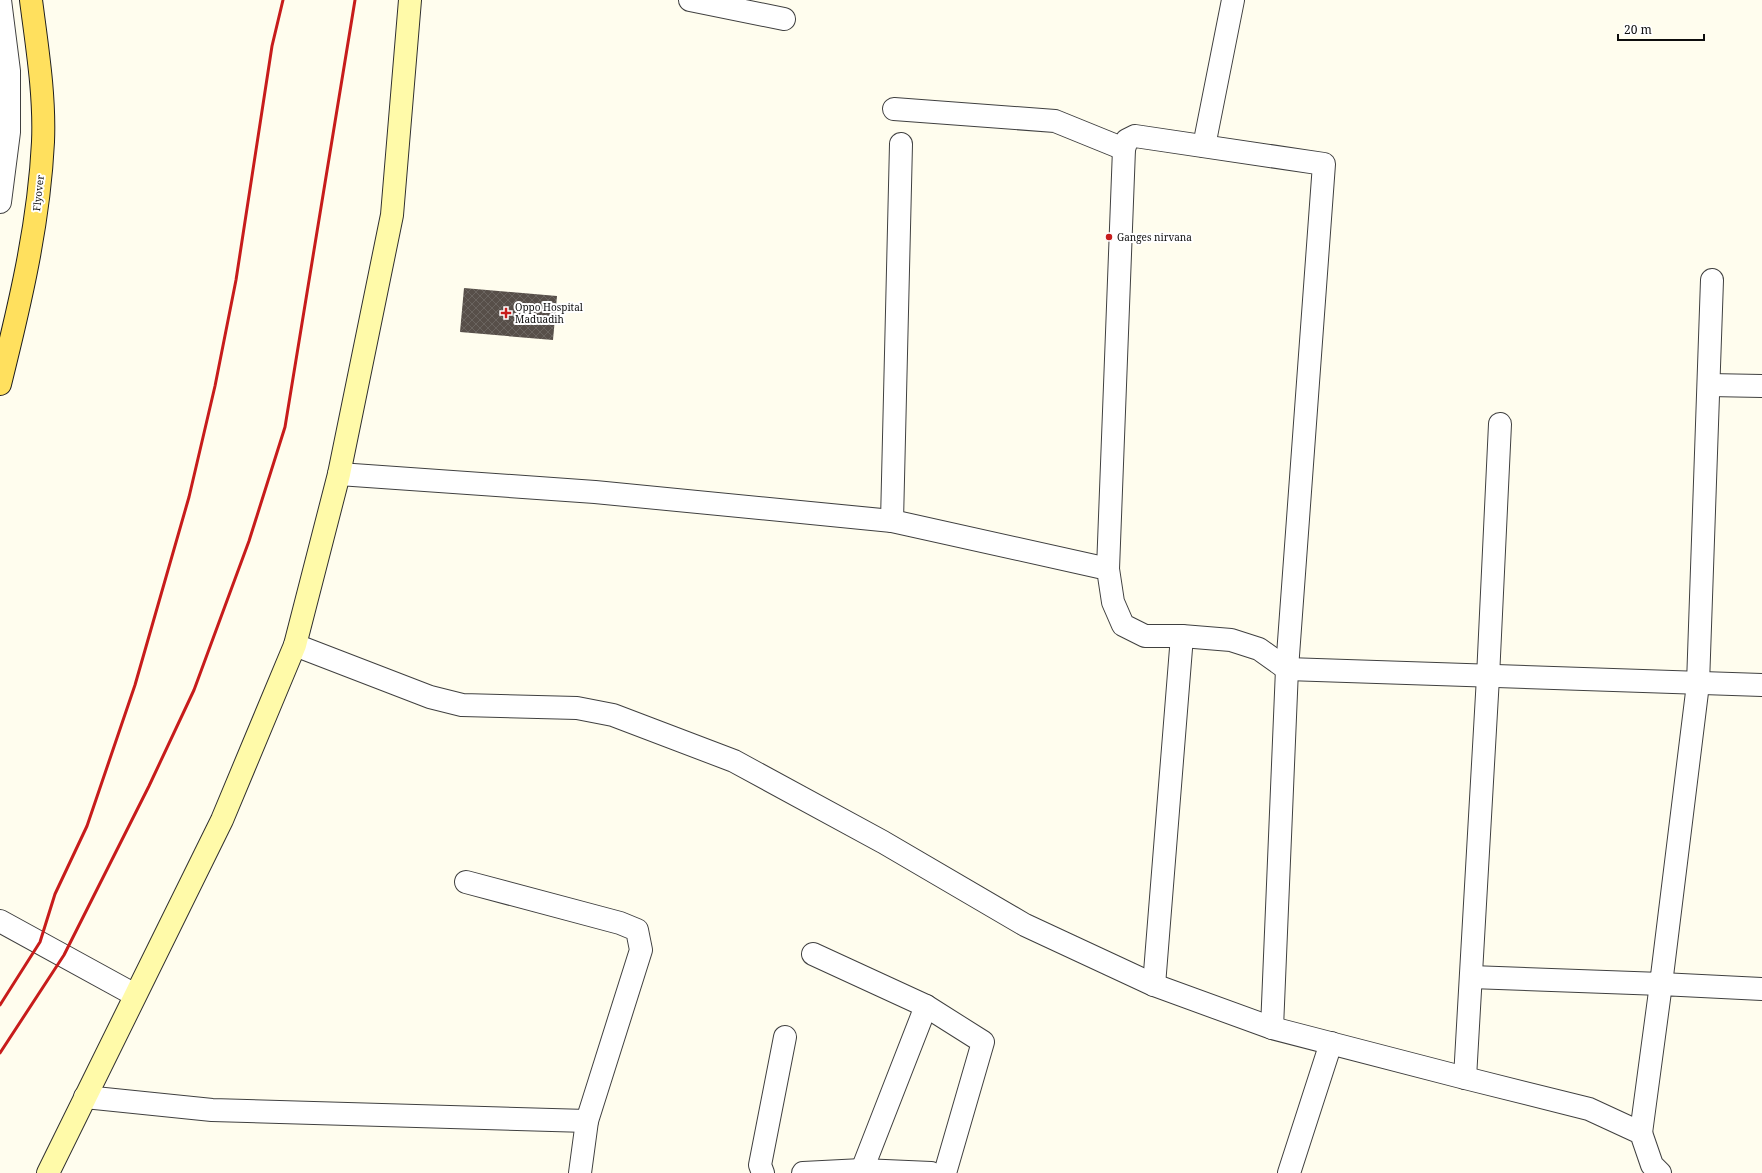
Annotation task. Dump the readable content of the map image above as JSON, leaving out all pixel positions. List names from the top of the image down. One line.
{"streets":{"main road":["Flyover"]},"places":{"other":["Ganges nirvana"],"health":["Oppo Hospital Maduadih"]},"scale_bar":"20 m"}
